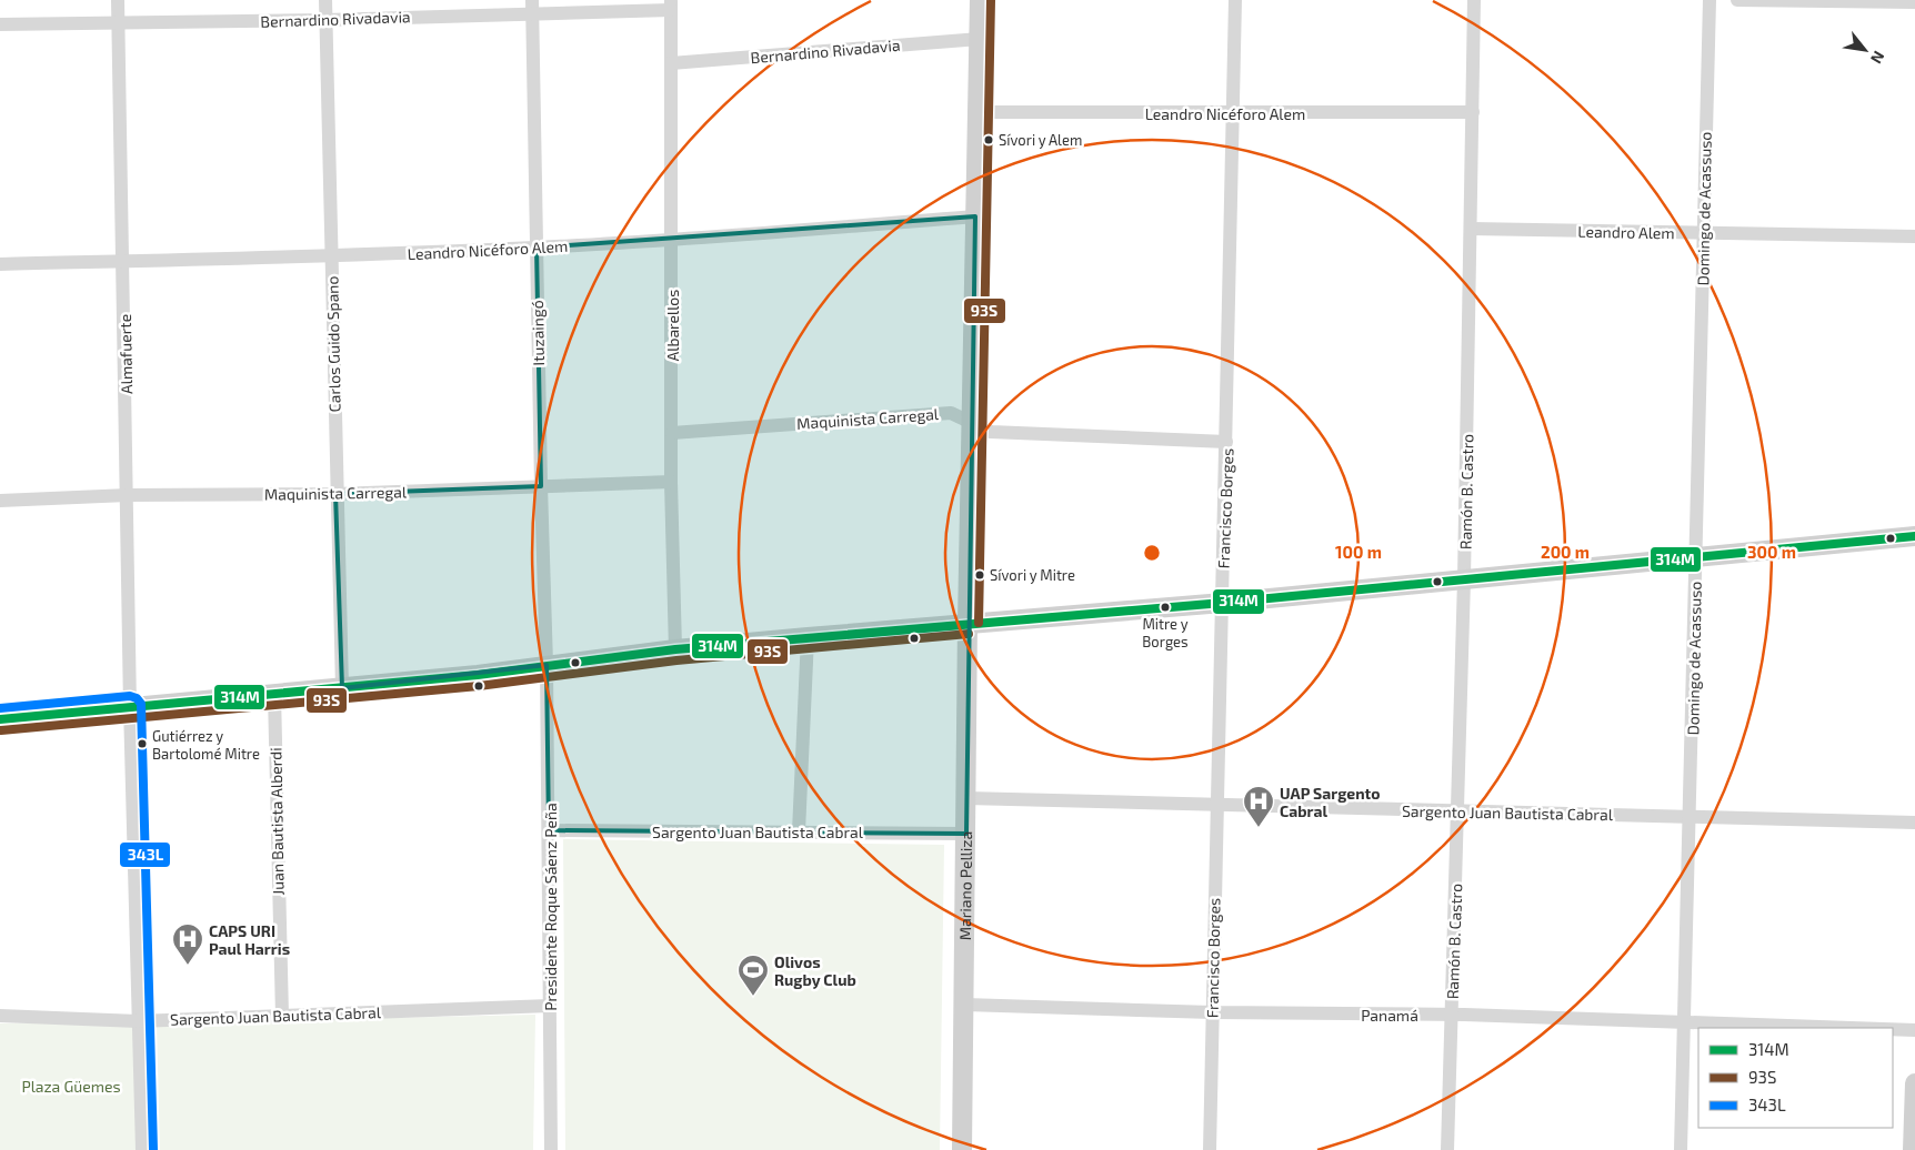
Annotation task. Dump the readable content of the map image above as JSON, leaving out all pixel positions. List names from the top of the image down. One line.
{"streets":{"main road":["Mariano Pelliza"],"street":["Bernardino Rivadavia","Leandro Nicéforo Alem","Domingo de Acassuso","Leandro Alem","Albarellos","Ituzaingó","Carlos Guido Spano","Almafuerte","Maquinista Carregal","Ramón B. Castro","Francisco Borges","Sargento Juan Bautista Cabral","Juan Bautista Alberdi","Presidente Roque Sáenz Peña","Panamá"]},"crossings":[["Bernardino Rivadavia","Albarellos"],["Bernardino Rivadavia","Ituzaingó"],["Bernardino Rivadavia","Carlos Guido Spano"],["Bernardino Rivadavia","Almafuerte"],["Bernardino Rivadavia","Mariano Pelliza"],["Leandro Nicéforo Alem","Albarellos"],["Leandro Nicéforo Alem","Ituzaingó"],["Leandro Nicéforo Alem","Carlos Guido Spano"],["Leandro Nicéforo Alem","Almafuerte"],["Leandro Nicéforo Alem","Ramón B. Castro"],["Leandro Nicéforo Alem","Francisco Borges"],["Leandro Nicéforo Alem","Mariano Pelliza"],["Domingo de Acassuso","Leandro Alem"],["Domingo de Acassuso","Sargento Juan Bautista Cabral"],["Domingo de Acassuso","Panamá"],["Leandro Alem","Ramón B. Castro"],["Albarellos","Maquinista Carregal"],["Ituzaingó","Maquinista Carregal"],["Ituzaingó","Presidente Roque Sáenz Peña"],["Carlos Guido Spano","Maquinista Carregal"],["Almafuerte","Maquinista Carregal"],["Almafuerte","Sargento Juan Bautista Cabral"],["Maquinista Carregal","Francisco Borges"],["Maquinista Carregal","Mariano Pelliza"],["Ramón B. Castro","Sargento Juan Bautista Cabral"],["Ramón B. Castro","Panamá"],["Francisco Borges","Sargento Juan Bautista Cabral"],["Francisco Borges","Panamá"],["Sargento Juan Bautista Cabral","Juan Bautista Alberdi"],["Sargento Juan Bautista Cabral","Mariano Pelliza"],["Sargento Juan Bautista Cabral","Presidente Roque Sáenz Peña"],["Mariano Pelliza","Panamá"]],"parks":["Plaza Güemes"],"places":{"other":["Sívori y Alem","Sívori y Mitre","Mitre y Borges","Gutiérrez y Bartolomé Mitre"],"hospital":["UAP Sargento Cabral","CAPS URI Paul Harris"],"sports":["Olivos Rugby Club"]},"lines":["transit line 93S","transit line 314M","transit line 343L"],"legend":["314M","93S","343L"],"north":"bottom right","rings":["100 m","200 m","300 m"]}
